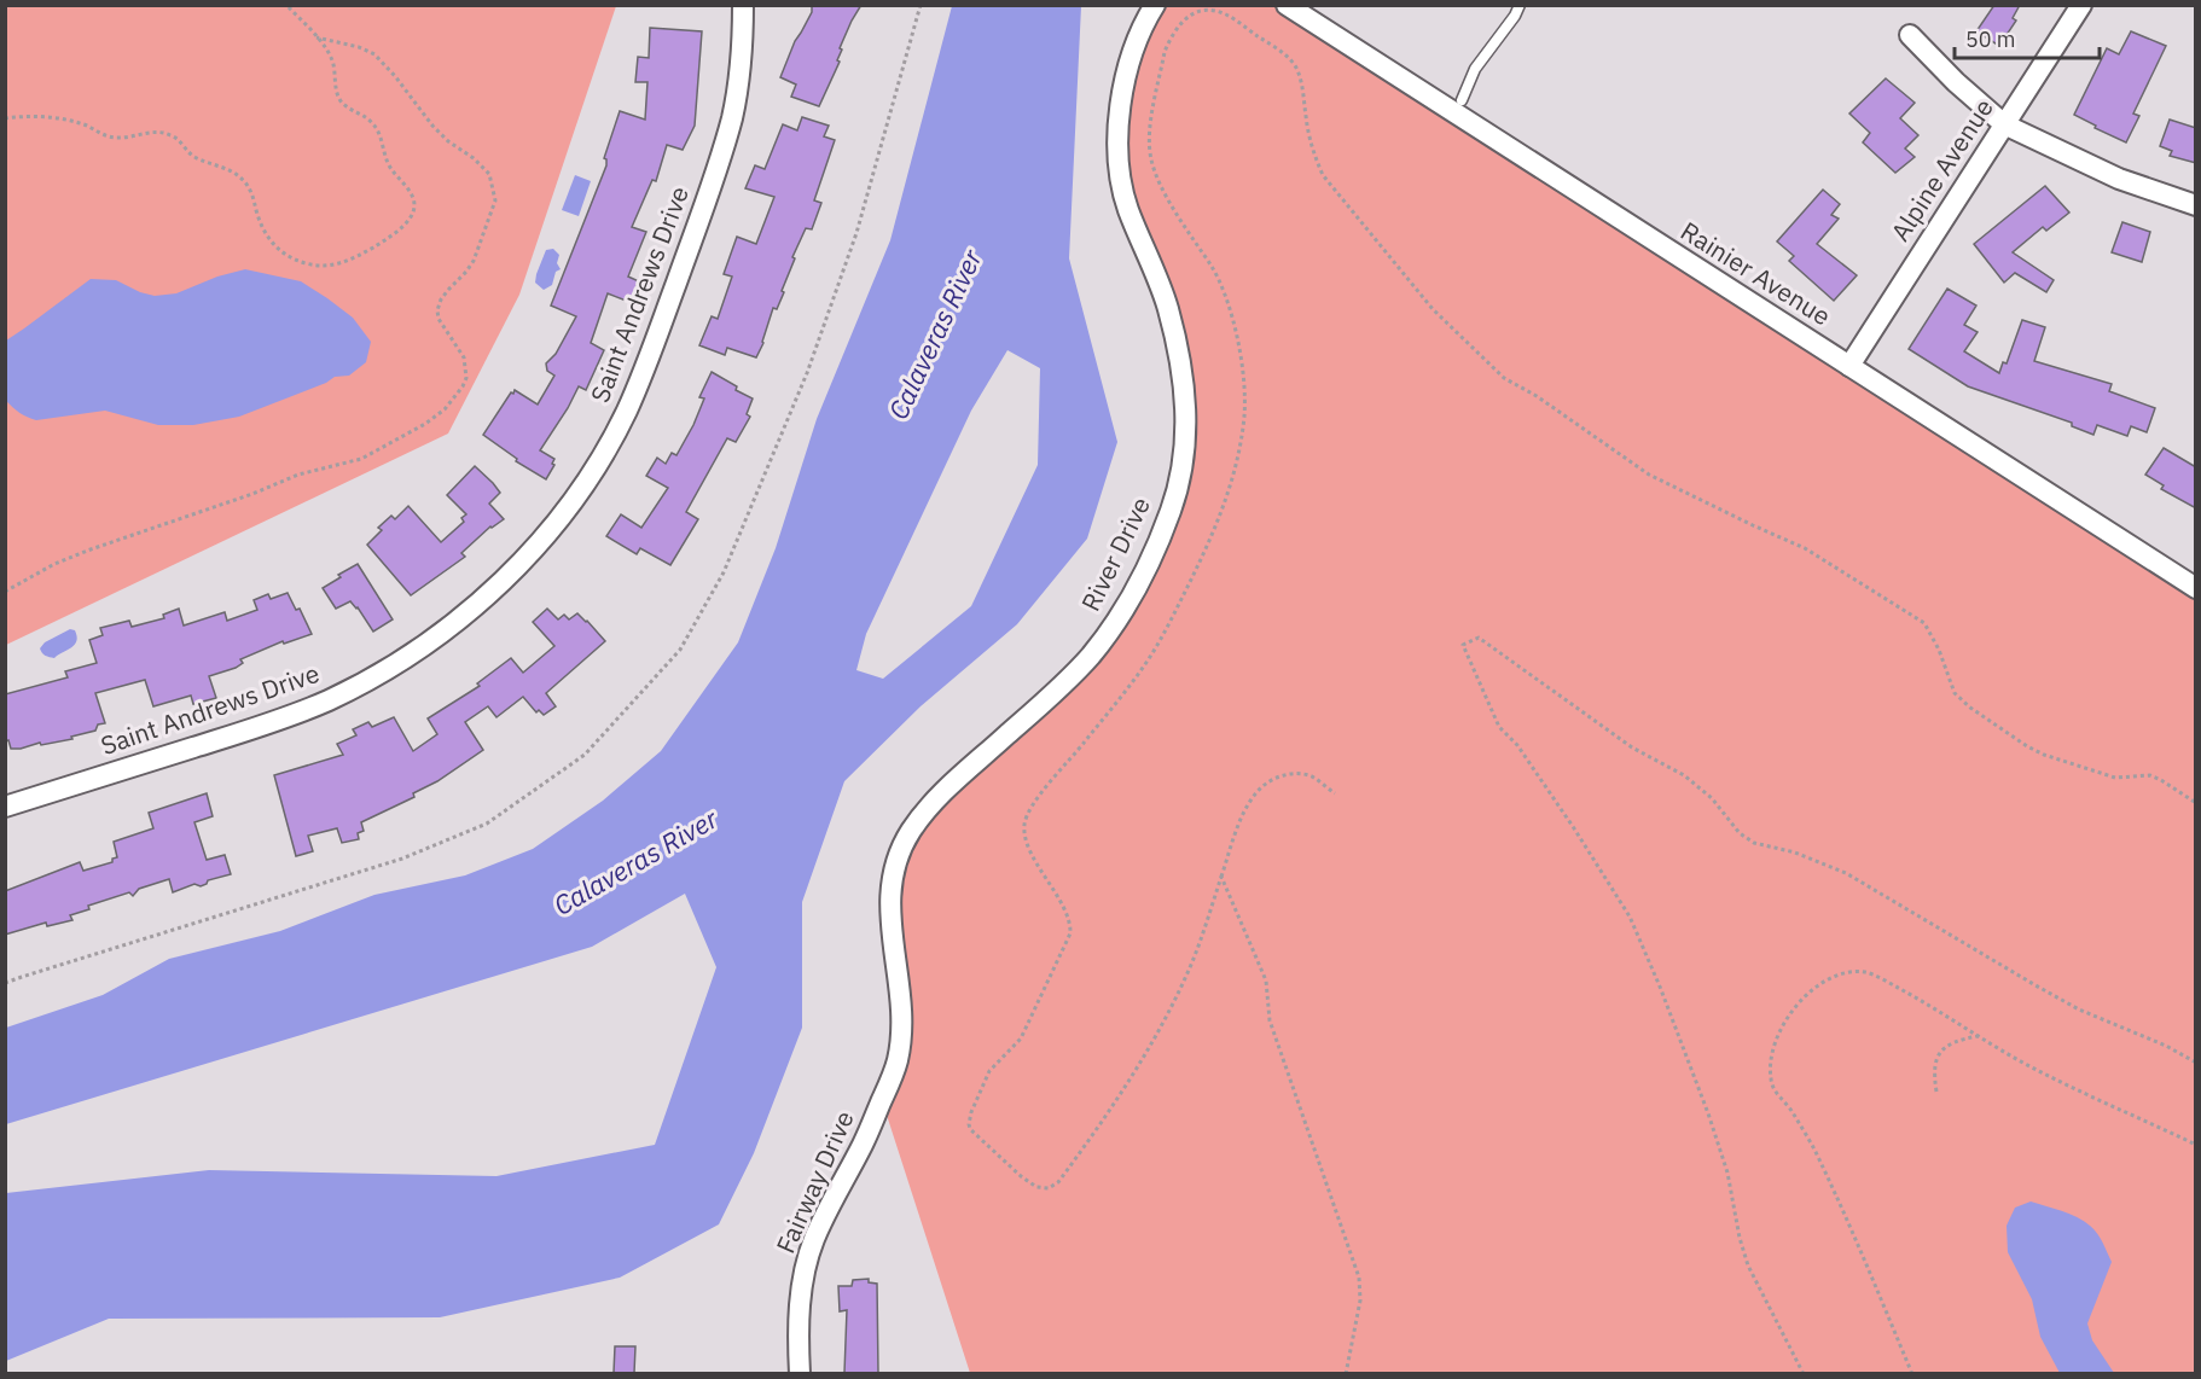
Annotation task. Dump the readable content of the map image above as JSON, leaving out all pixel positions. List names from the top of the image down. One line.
{"streets":{"street":["Alpine Avenue","Rainier Avenue","Saint Andrews Drive","River Drive","Fairway Drive"]},"crossings":[["Alpine Avenue","Rainier Avenue"],["River Drive","Fairway Drive"]],"water":["Calaveras River"],"scale_bar":"50 m"}
